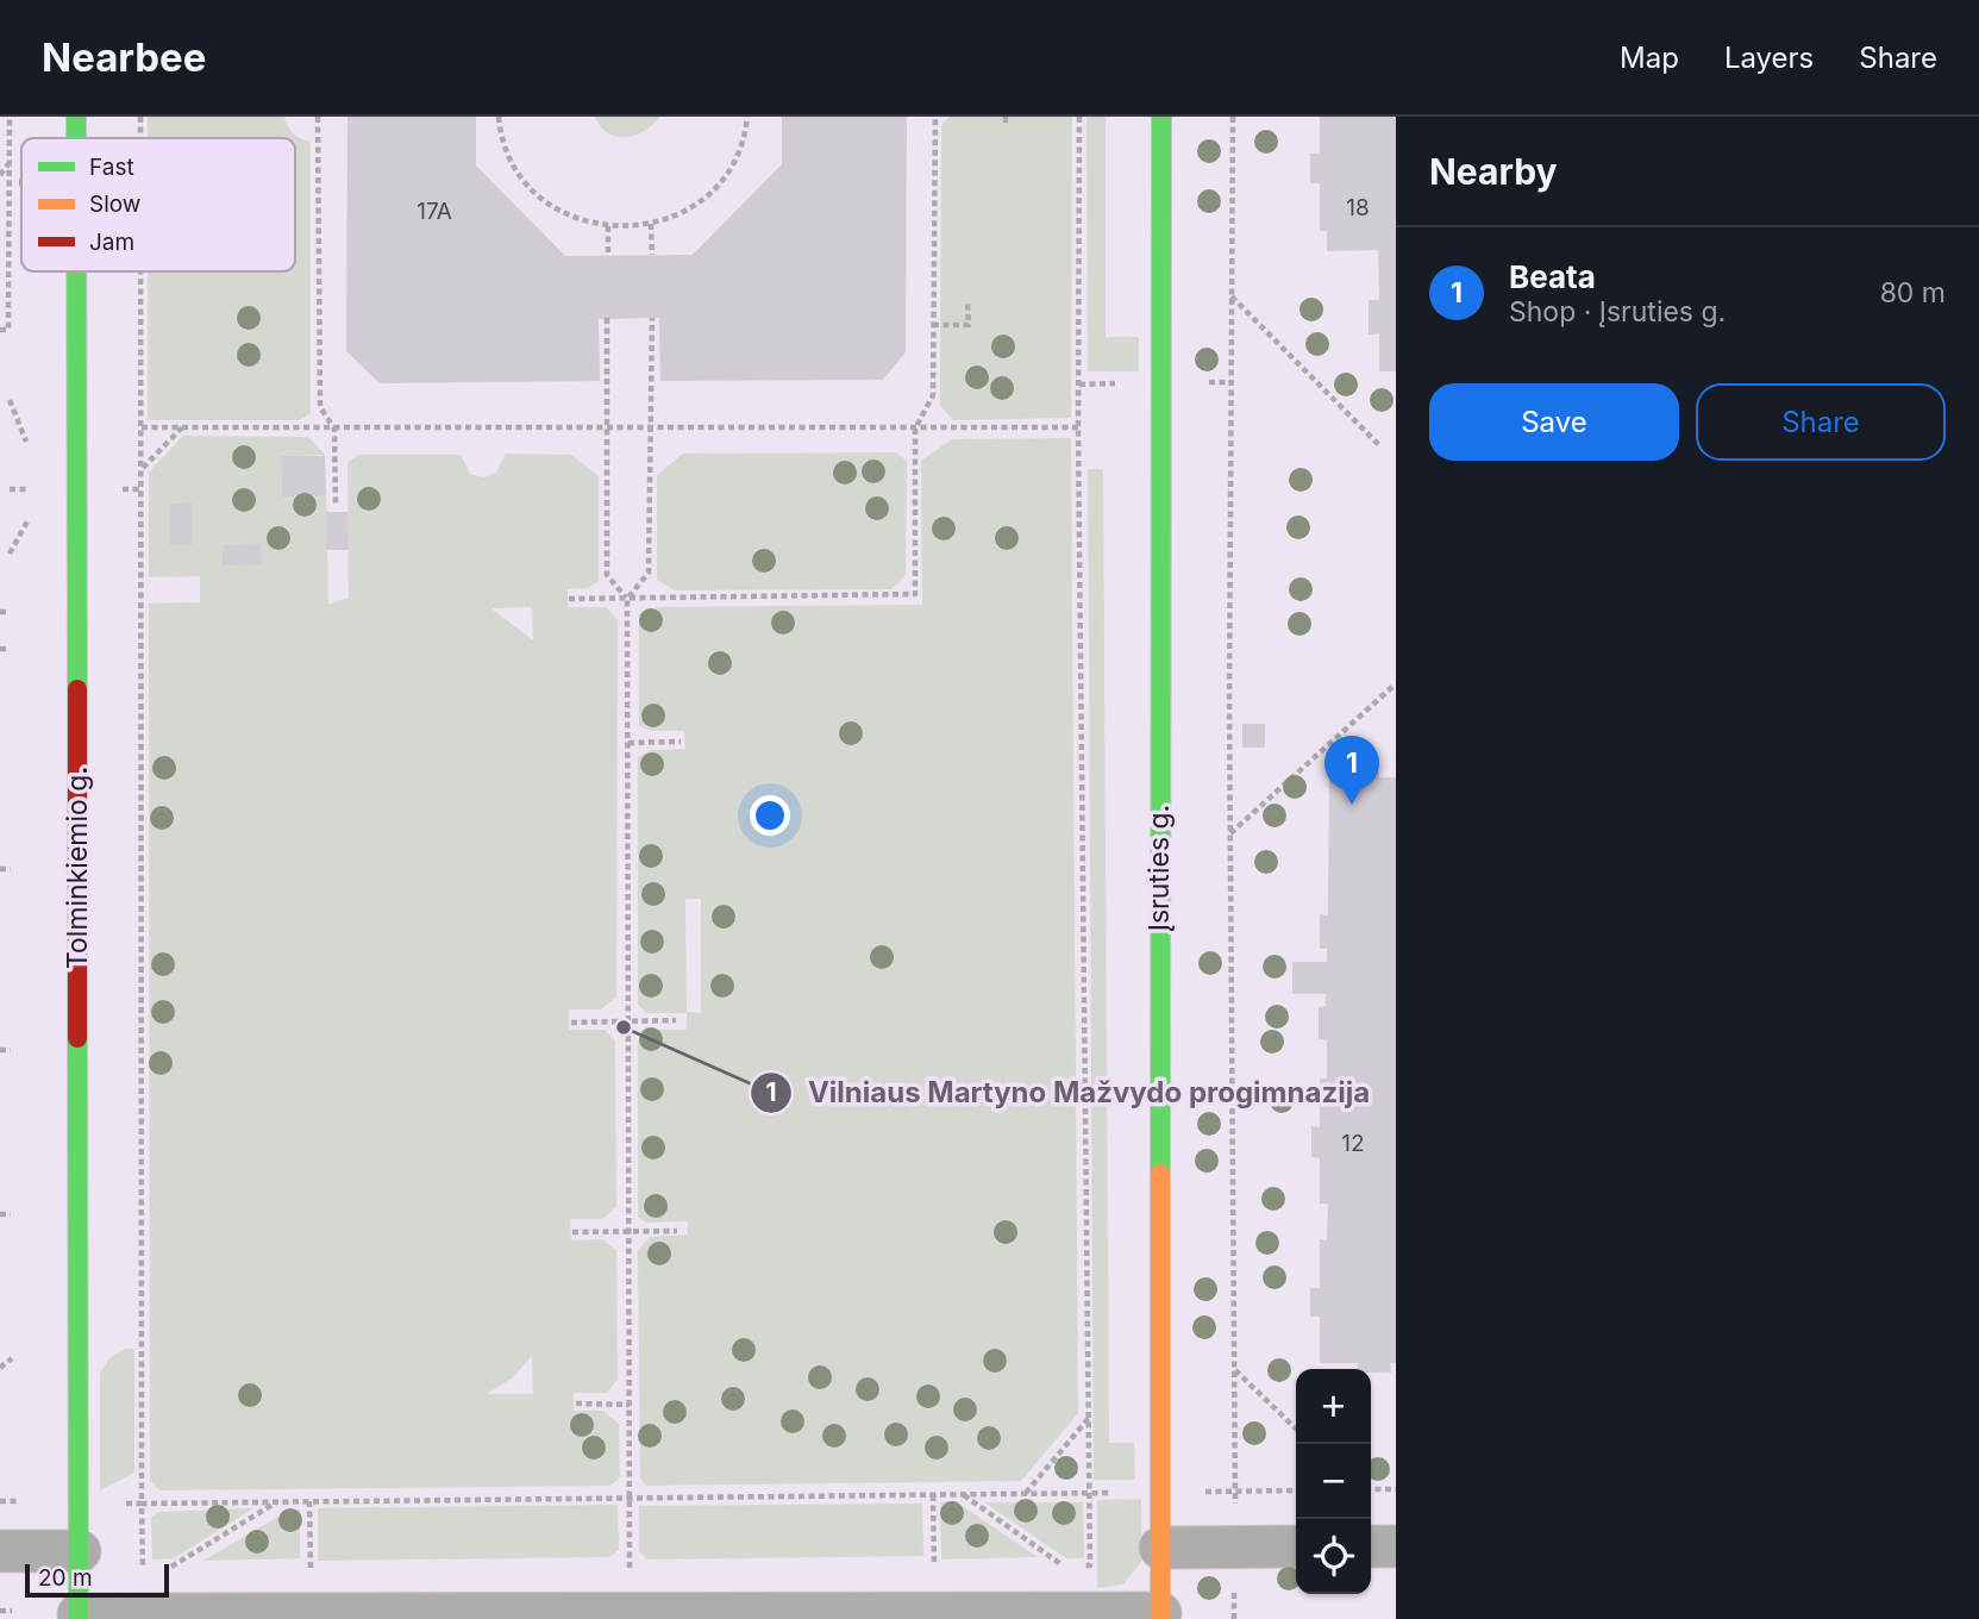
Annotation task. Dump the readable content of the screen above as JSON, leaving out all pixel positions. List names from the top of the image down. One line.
{"streets":{"street":["Tolminkiemio g.","Įsruties g."]},"places":["Vilniaus Martyno Mažvydo progimnazija"],"house_numbers":["18","17A","12"],"legend":["Fast","Slow","Jam"],"scale_bar":"20 m","page":{"header":"Nearbee","nav":["Map","Layers","Share"],"heading":"Nearby","list":[{"mark":"1","name":"Beata","note":"Shop · Įsruties g.","value":"80 m"}],"buttons":["Save","Share"],"pins":"1","map_buttons":["+","−"],"scale":"20 m"}}
